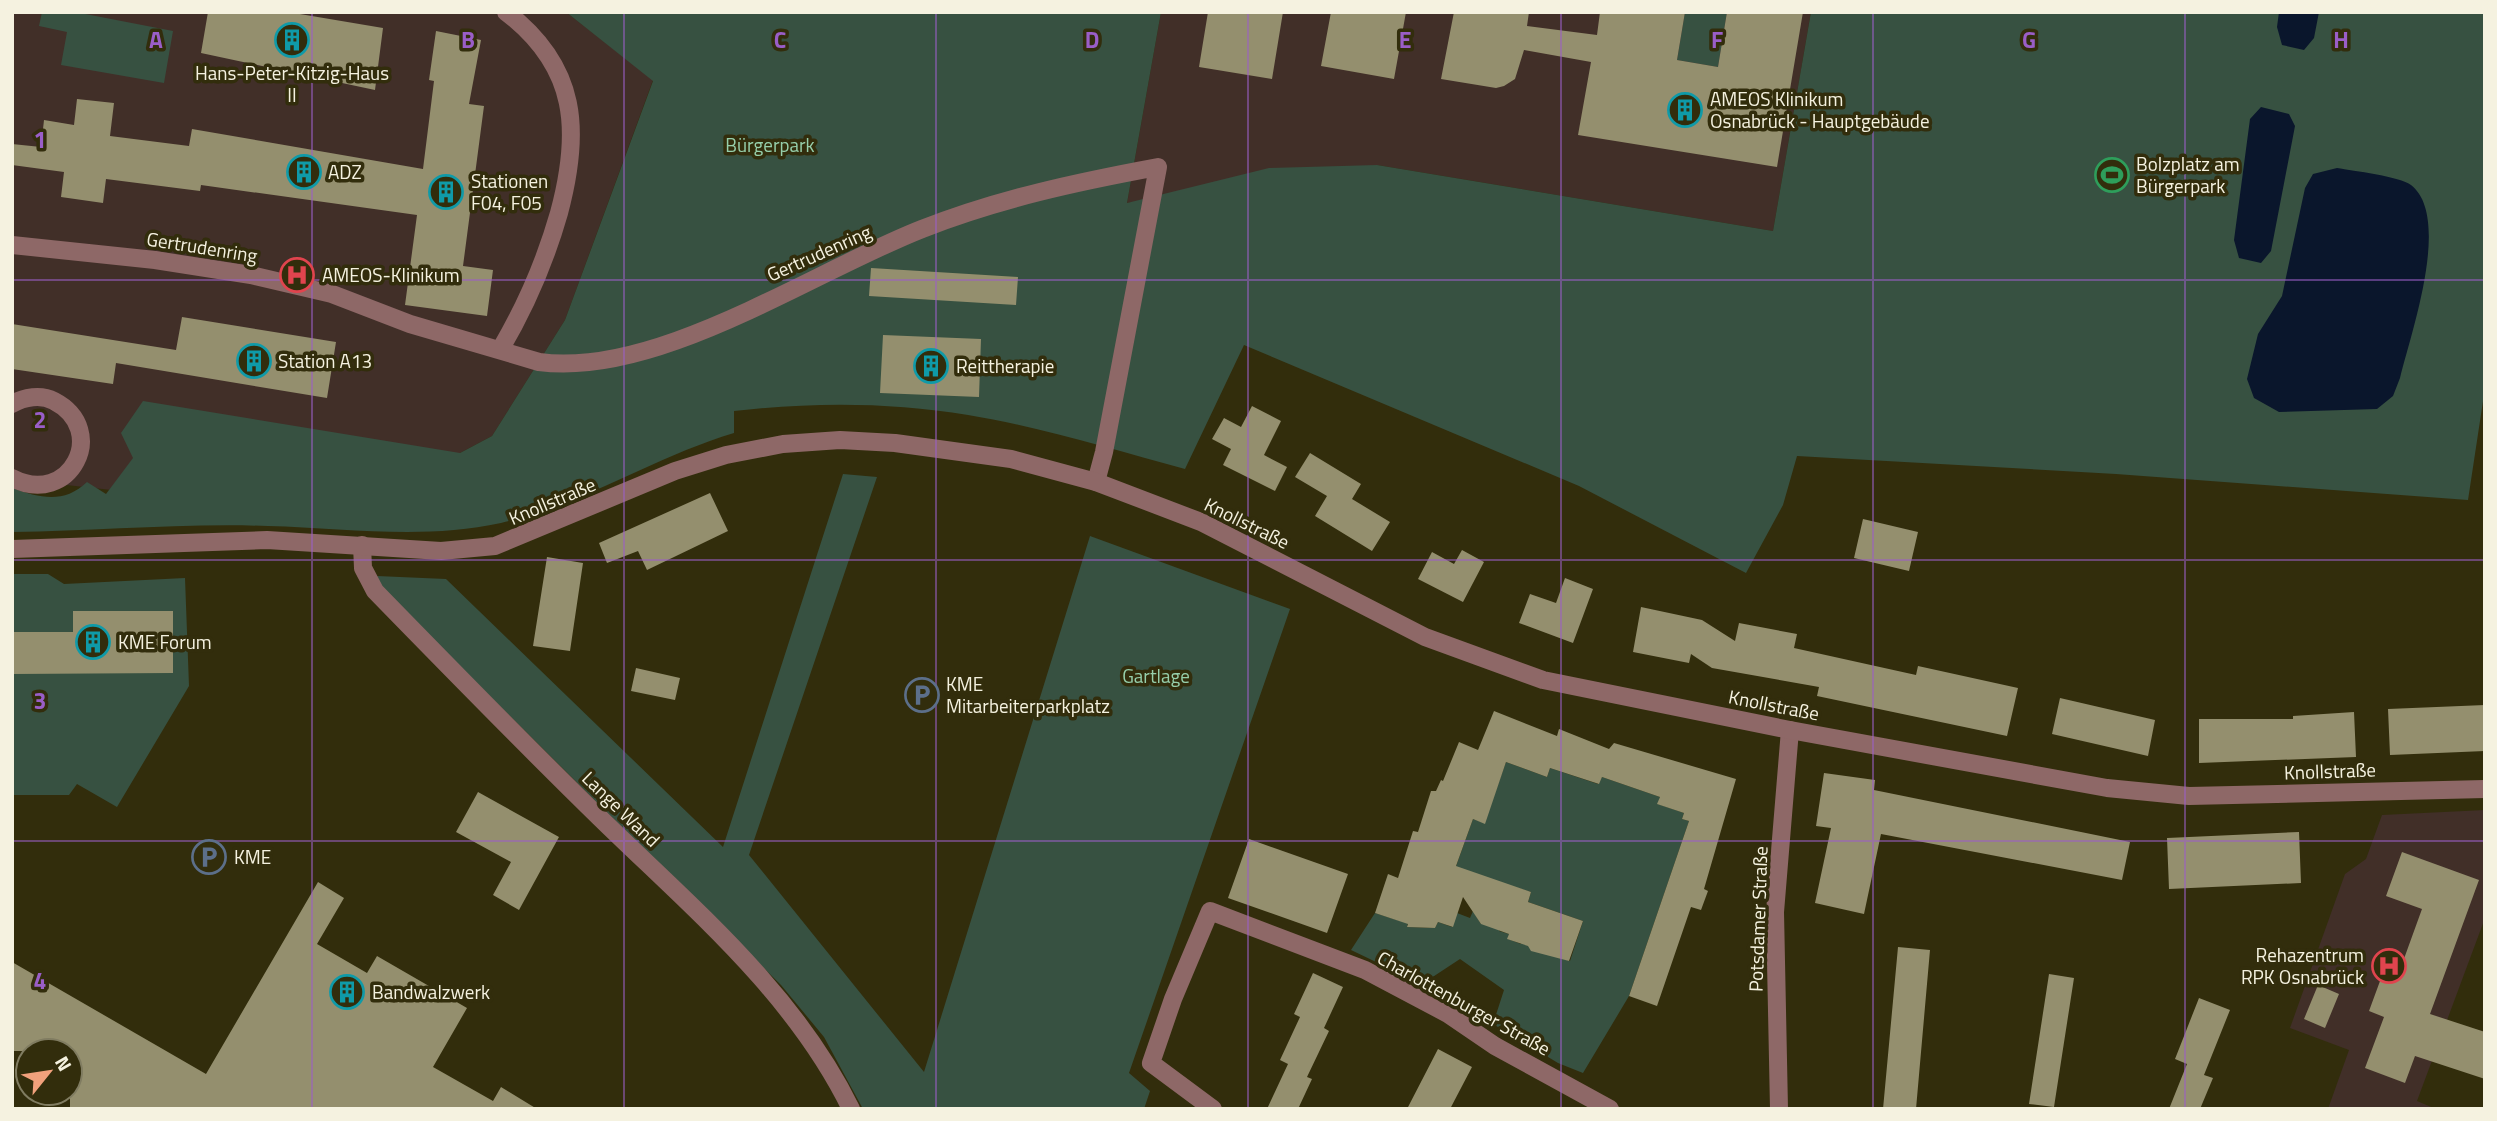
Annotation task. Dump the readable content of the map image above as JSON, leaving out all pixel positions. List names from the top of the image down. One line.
{"streets":{"street":["Gertrudenring","Knollstraße","Lange Wand","Potsdamer Straße","Charlottenburger Straße"]},"crossings":[["Gertrudenring","Knollstraße"],["Knollstraße","Lange Wand"],["Knollstraße","Potsdamer Straße"]],"parks":["Bürgerpark","Gartlage"],"places":{"building":["Hans-Peter-Kitzig-Haus II","AMEOS Klinikum Osnabrück - Hauptgebäude","ADZ","Stationen F04, F05","Station A13","Reittherapie","KME Forum","Bandwalzwerk"],"sports":["Bolzplatz am Bürgerpark"],"hospital":["AMEOS-Klinikum","Rehazentrum RPK Osnabrück"],"parking":["KME Mitarbeiterparkplatz","KME"]},"north":"top right","grid":{"columns":["A","B","C","D","E","F","G","H"],"rows":["1","2","3","4"]}}
